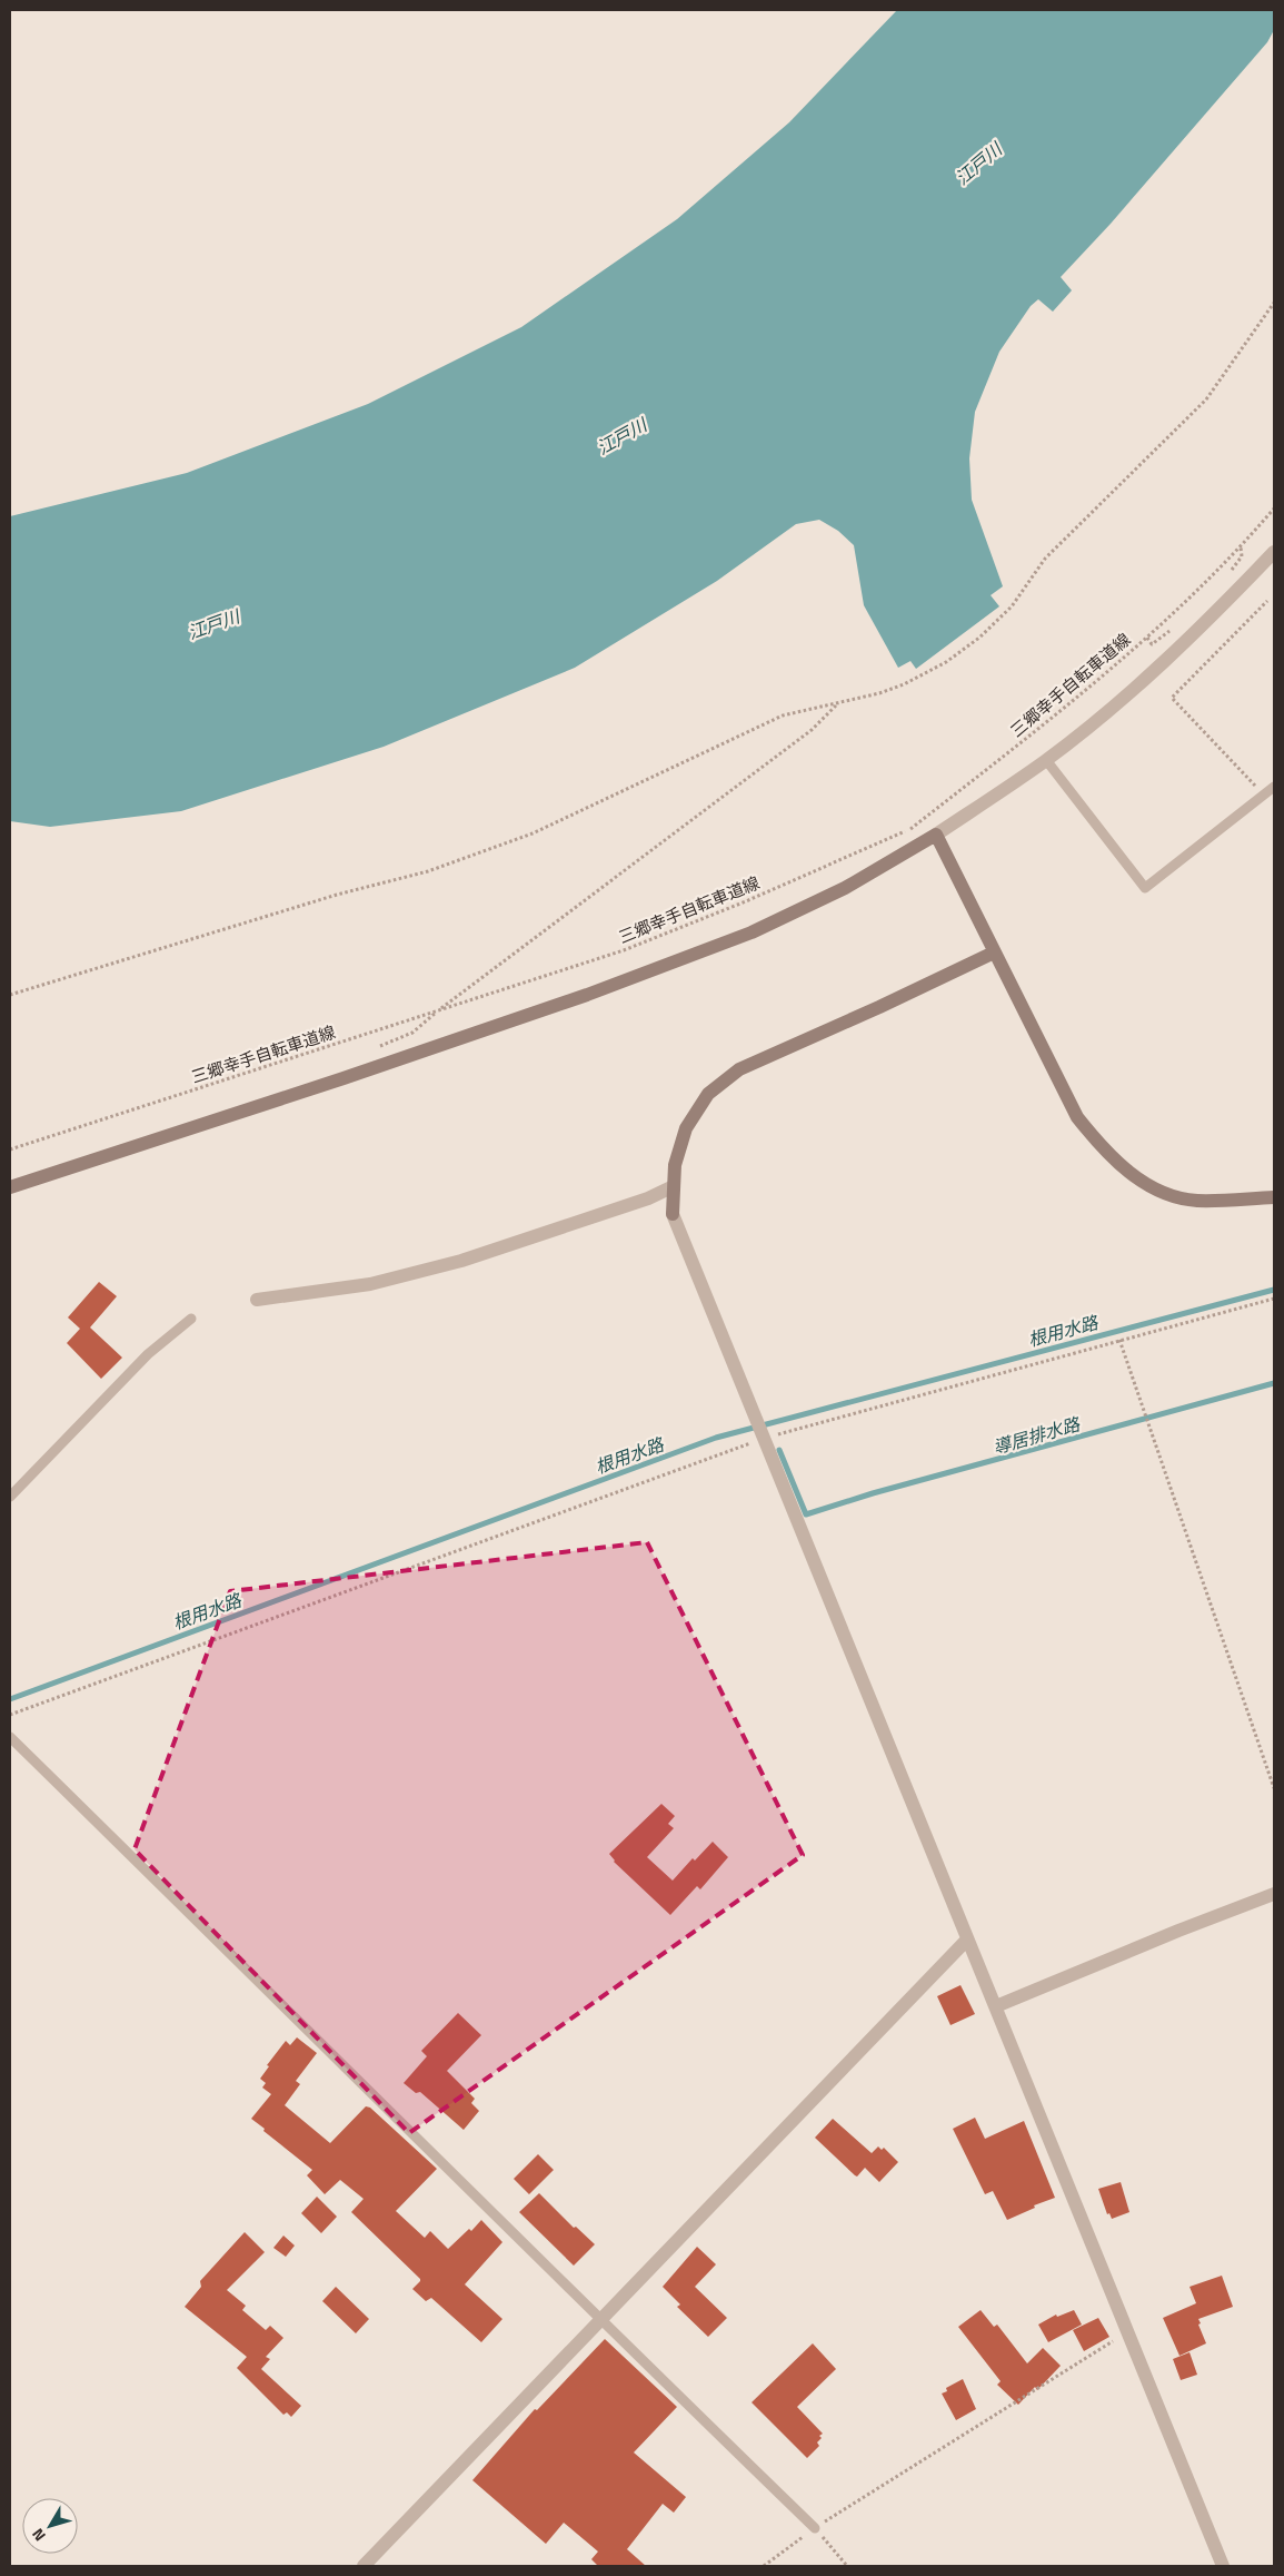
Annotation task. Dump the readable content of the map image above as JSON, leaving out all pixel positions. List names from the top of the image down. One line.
{"streets":{"path":["三郷幸手自転車道線"]},"water":["江戸川","根用水路","導居排水路"],"north":"bottom left"}
